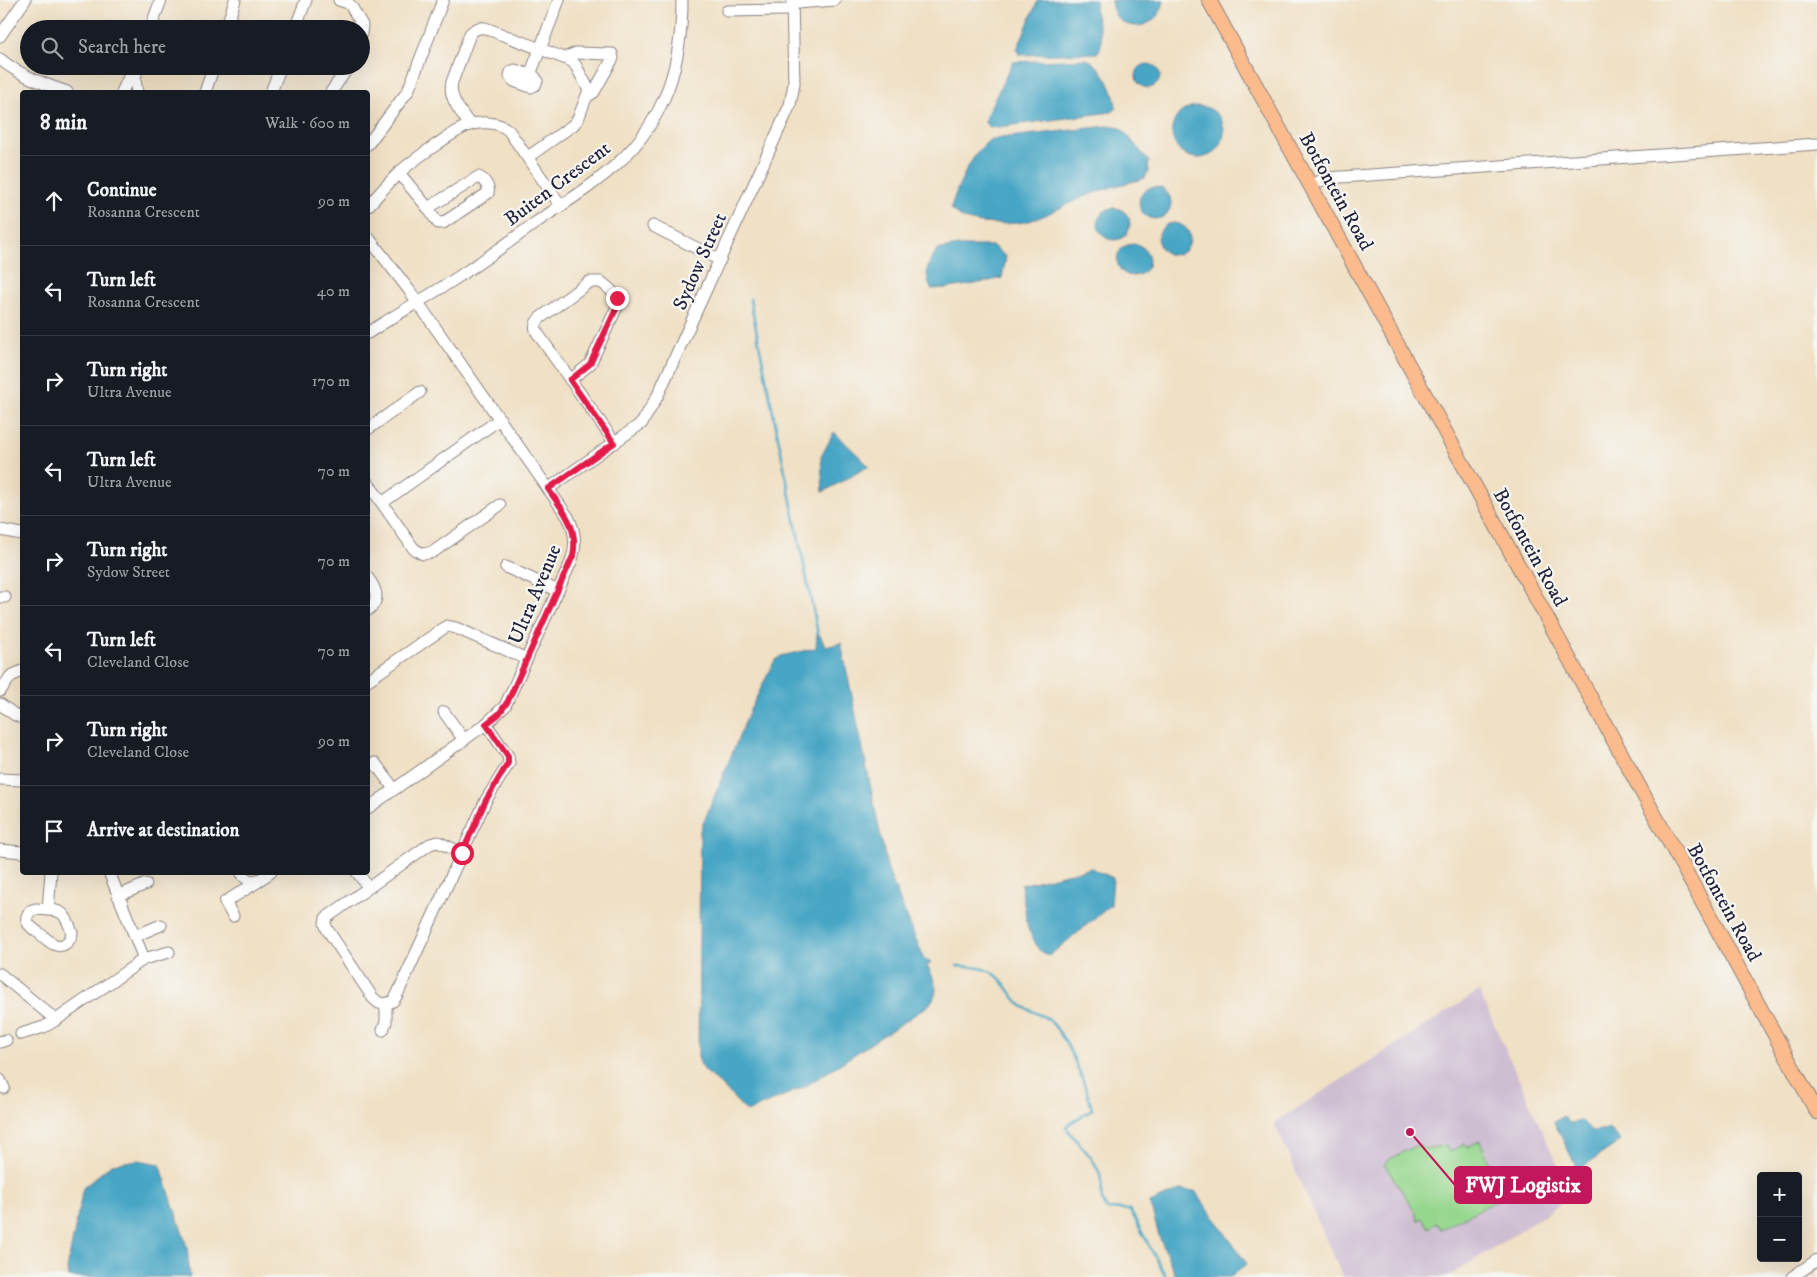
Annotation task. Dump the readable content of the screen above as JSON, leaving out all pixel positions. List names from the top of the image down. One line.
{"streets":{"main road":["Botfontein Road"],"street":["Buiten Crescent","Sydow Street","Ultra Avenue"]},"crossings":[["Buiten Crescent","Ultra Avenue"],["Sydow Street","Ultra Avenue"]],"places":["FWJ Logistix"],"page":{"search":"Search here","heading":["8 min","Walk · 600 m"],"list":[["Continue","Rosanna Crescent","90 m"],["Turn left","Rosanna Crescent","40 m"],["Turn right","Ultra Avenue","170 m"],["Turn left","Ultra Avenue","70 m"],["Turn right","Sydow Street","70 m"],["Turn left","Cleveland Close","70 m"],["Turn right","Cleveland Close","90 m"],"Arrive at destination"],"map_buttons":["+","−"]}}
